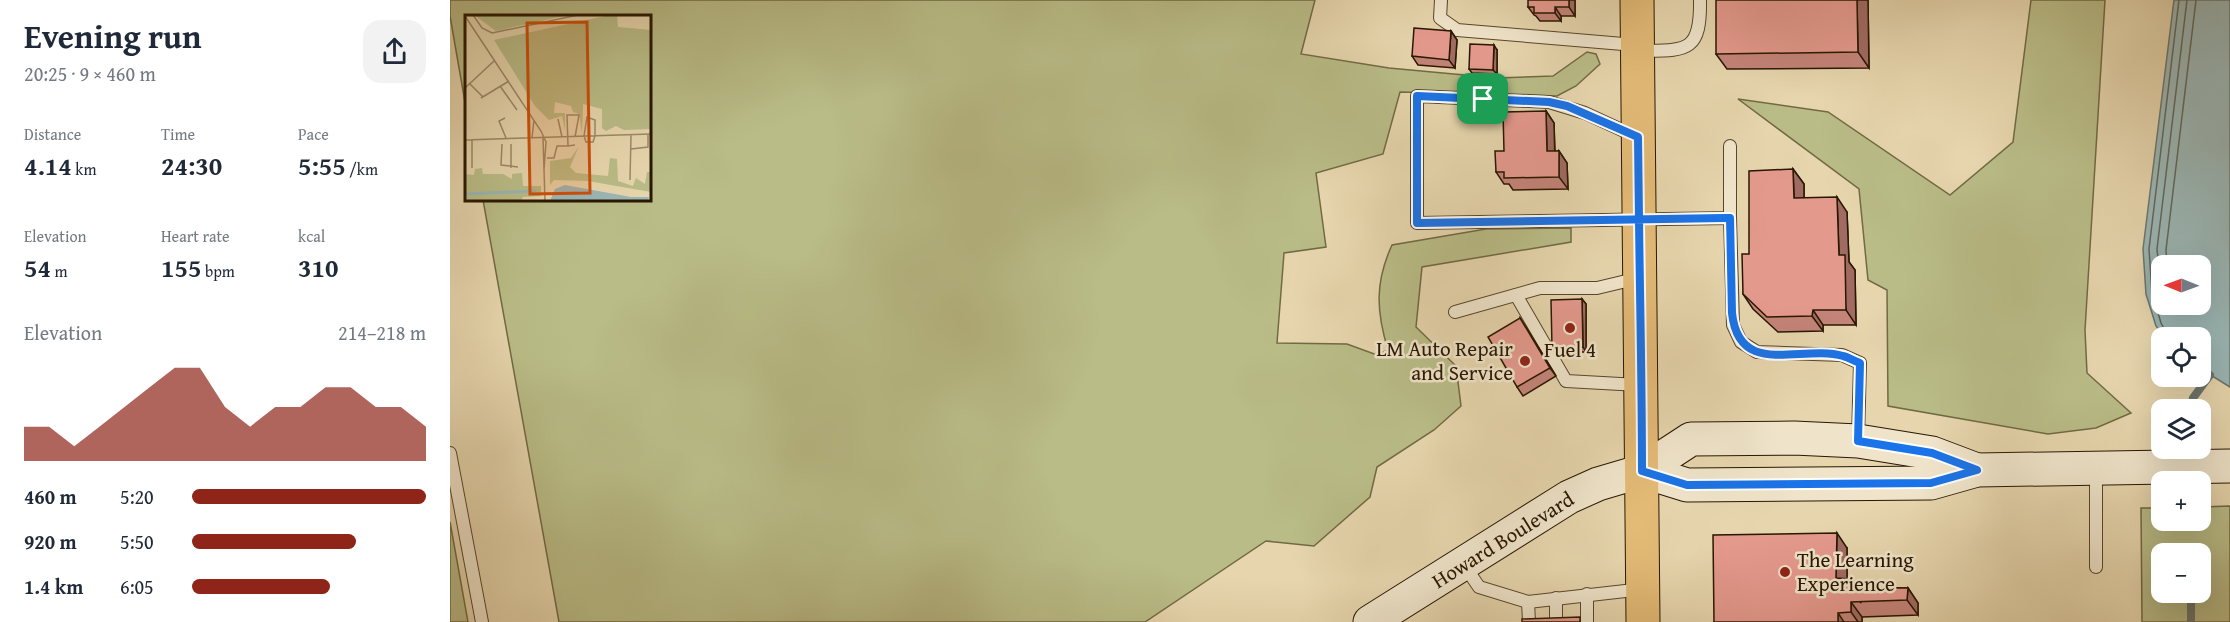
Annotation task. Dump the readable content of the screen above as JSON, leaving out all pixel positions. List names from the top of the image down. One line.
{"streets":{"main road":["Howard Boulevard"]},"places":["Fuel 4","LM Auto Repair and Service","The Learning Experience"],"north":"left","page":{"heading":["Evening run","20:25 · 9 × 460 m"],"stats":[["Distance","4.14 km"],["Time","24:30"],["Pace","5:55 /km"],["Elevation","54 m"],["Heart rate","155 bpm"],["kcal","310"]],"map_buttons":["+","−"],"chart":["Elevation","214–218 m"],"list":[{"name":"460 m","note":"5:20"},{"name":"920 m","note":"5:50"},{"name":"1.4 km","note":"6:05"}]}}
